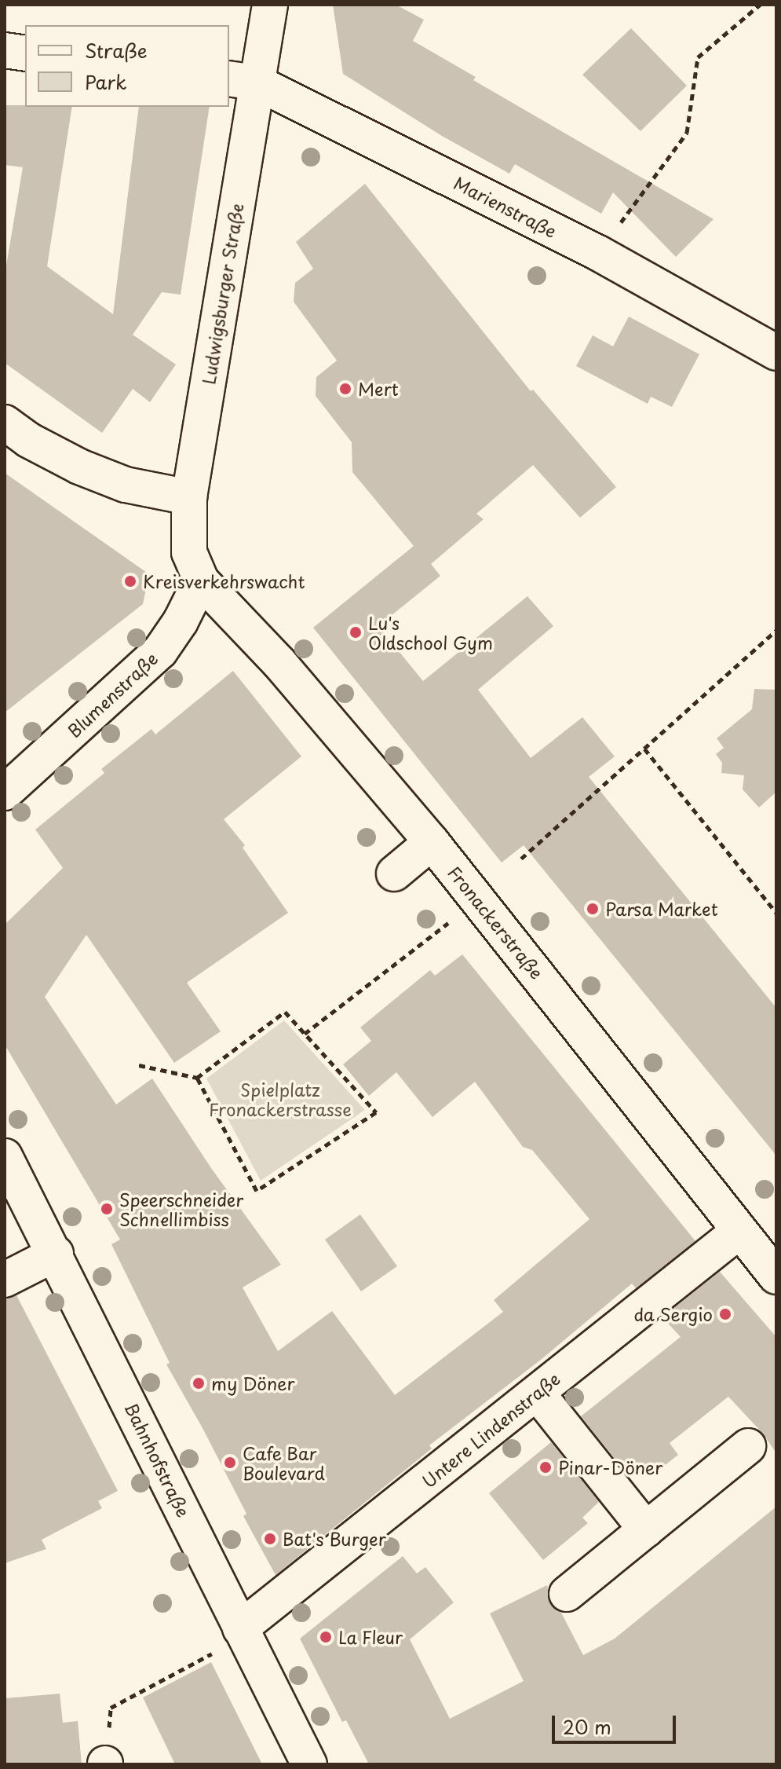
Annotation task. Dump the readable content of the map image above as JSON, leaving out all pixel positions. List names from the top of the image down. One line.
{"streets":{"street":["Marienstraße","Ludwigsburger Straße","Blumenstraße","Fronackerstraße","Untere Lindenstraße","Bahnhofstraße"]},"crossings":[["Marienstraße","Ludwigsburger Straße"],["Ludwigsburger Straße","Blumenstraße"],["Ludwigsburger Straße","Fronackerstraße"],["Blumenstraße","Fronackerstraße"],["Fronackerstraße","Untere Lindenstraße"],["Untere Lindenstraße","Bahnhofstraße"]],"parks":["Spielplatz Fronackerstrasse"],"places":["Mert","Kreisverkehrswacht","Lu's Oldschool Gym","Parsa Market","Speerschneider Schnellimbiss","da Sergio","my Döner","Cafe Bar Boulevard","Pinar-Döner","Bat's Burger","La Fleur"],"legend":["Straße","Park"],"scale_bar":"20 m"}
